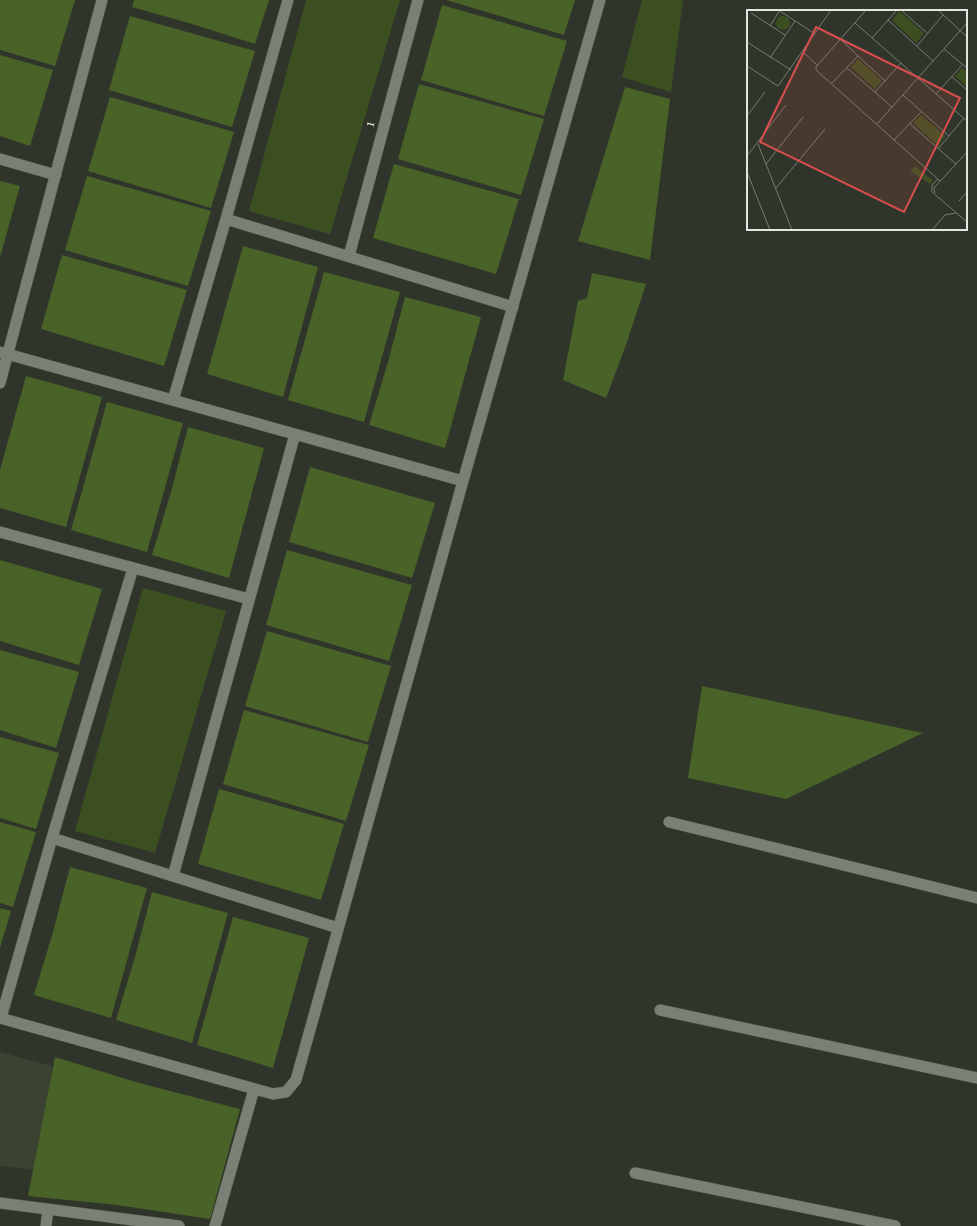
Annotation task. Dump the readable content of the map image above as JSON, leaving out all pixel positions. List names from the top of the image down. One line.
{"streets":{"street":["1"]}}
